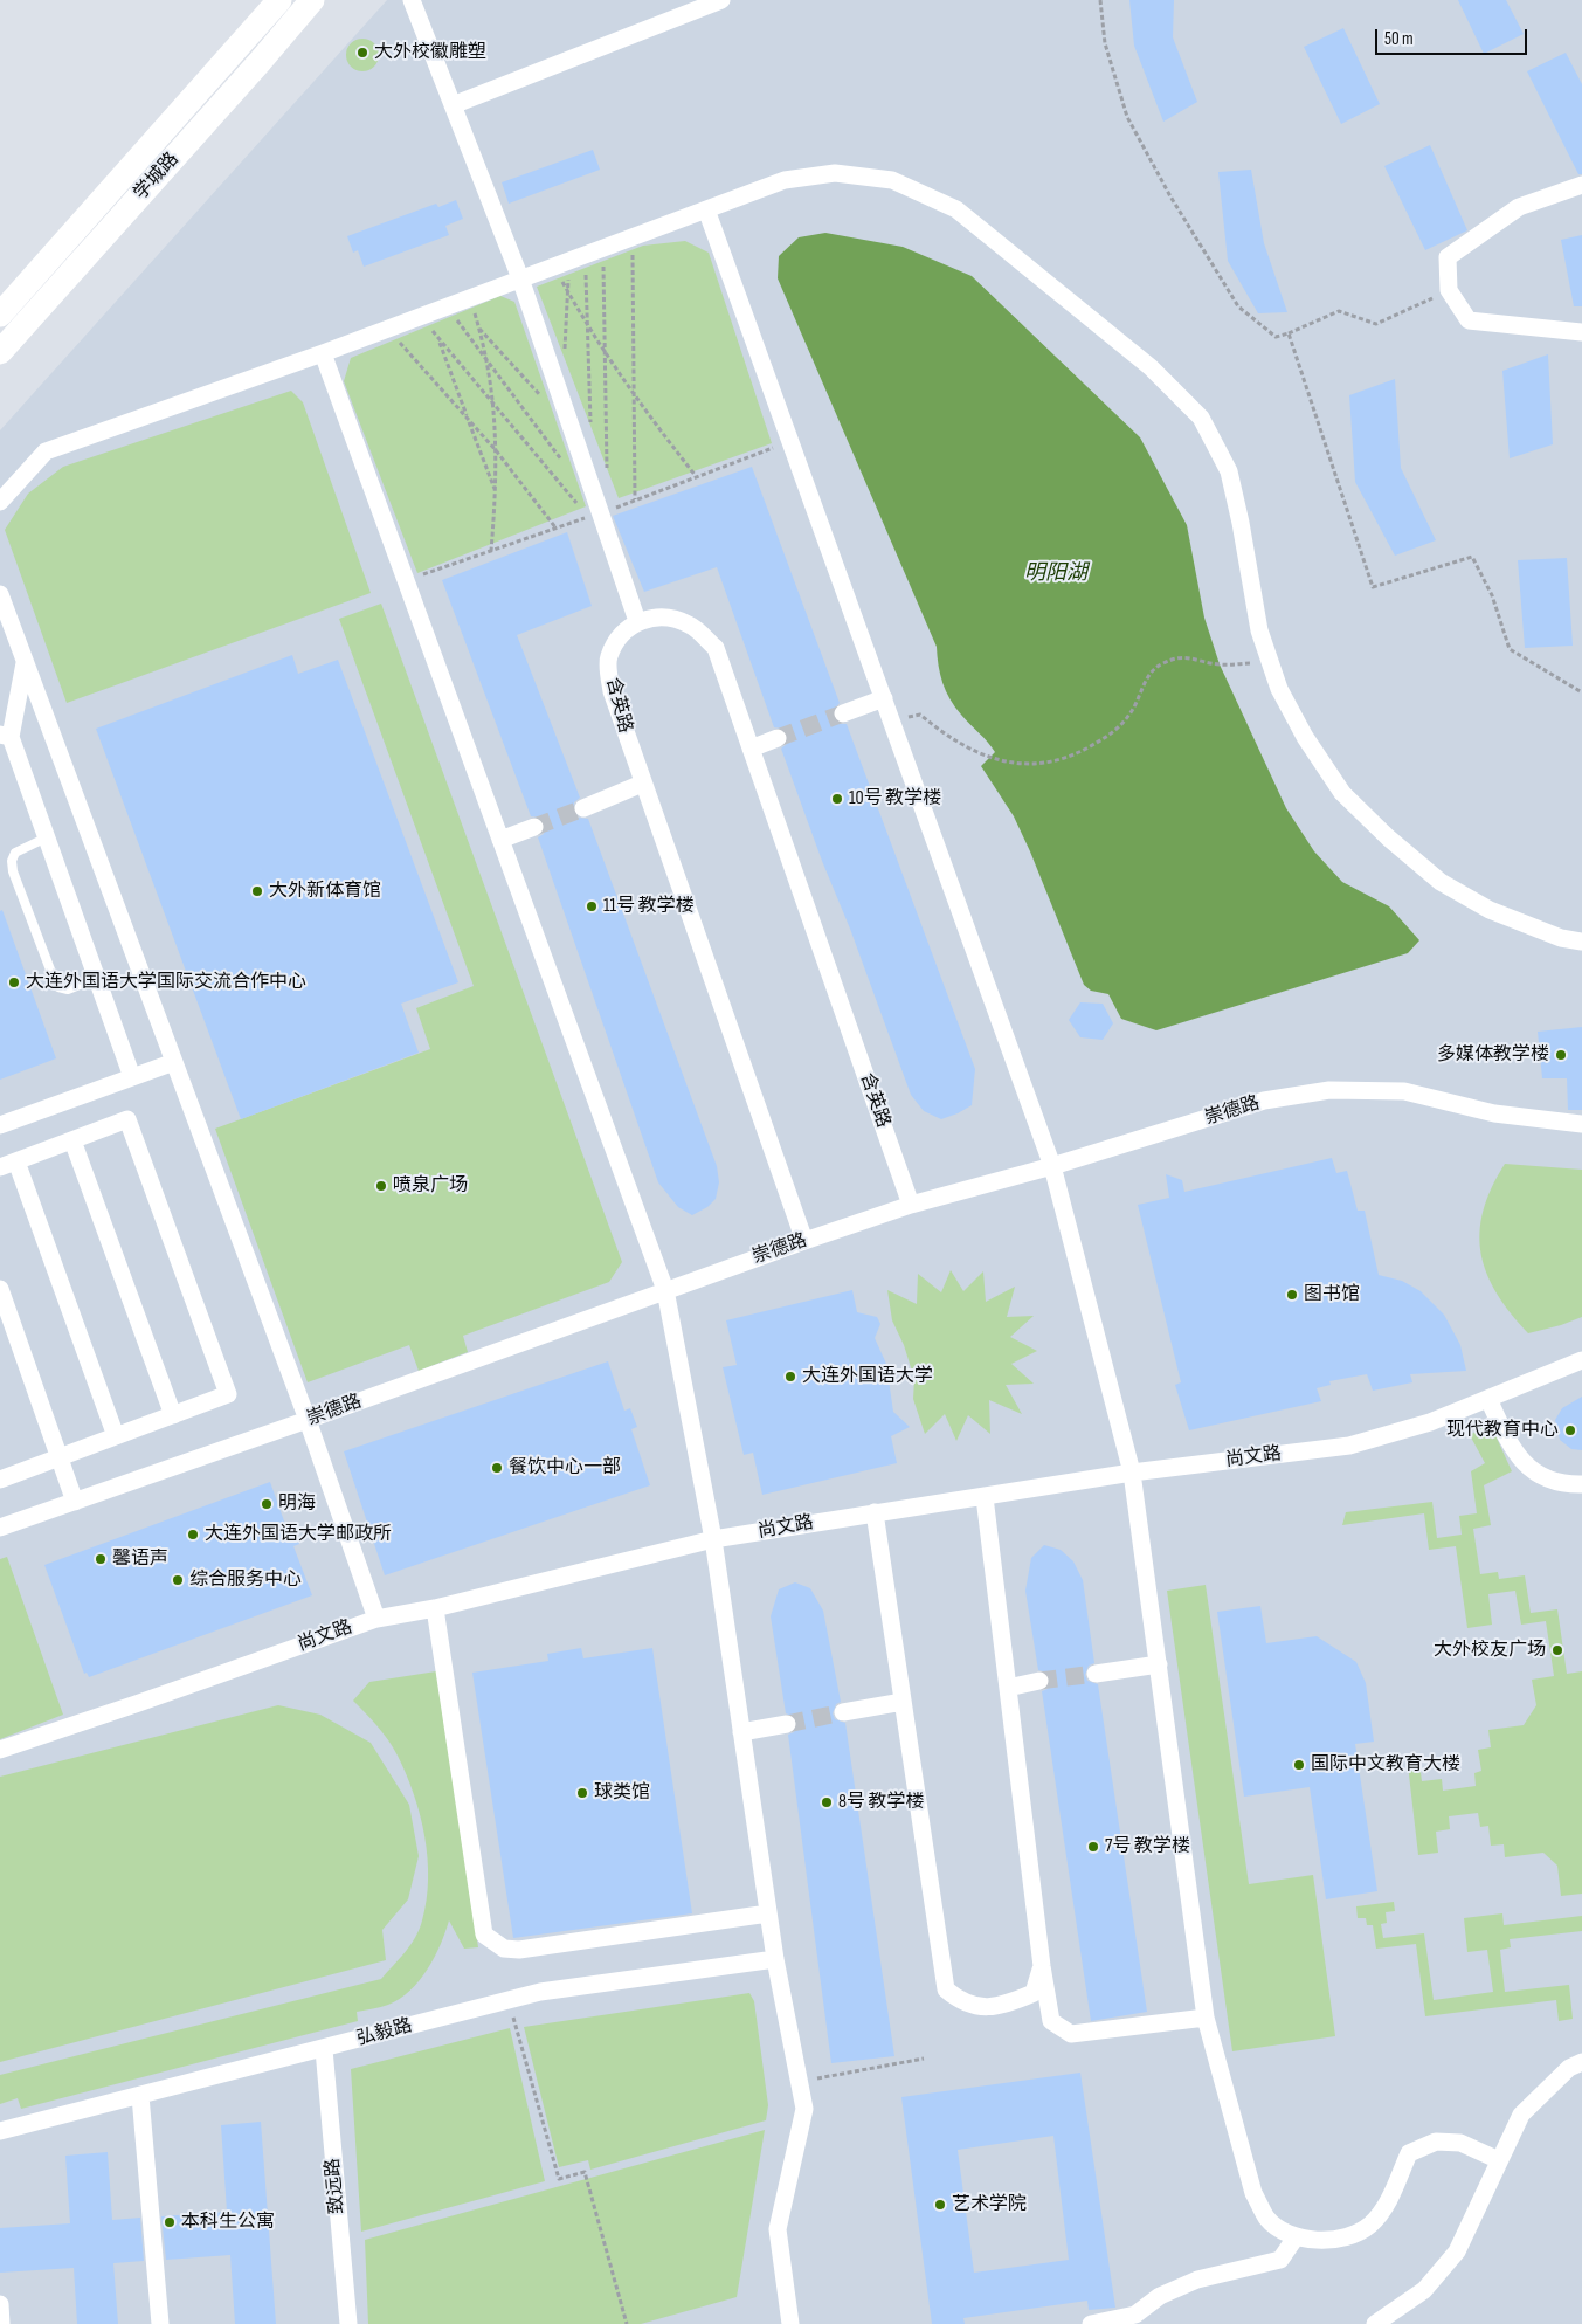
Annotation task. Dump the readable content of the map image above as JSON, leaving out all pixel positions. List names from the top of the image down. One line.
{"streets":{"main road":["学城路"],"street":["含英路","崇德路","尚文路","弘毅路","致远路"]},"crossings":[["含英路","崇德路"],["弘毅路","致远路"]],"water":["明阳湖"],"places":["大外校徽雕塑","10号 教学楼","大外新体育馆","11号 教学楼","大连外国语大学国际交流合作中心","多媒体教学楼","喷泉广场","图书馆","大连外国语大学","现代教育中心","餐饮中心一部","明海","大连外国语大学邮政所","馨语声","综合服务中心","大外校友广场","国际中文教育大楼","球类馆","8号 教学楼","7号 教学楼","艺术学院","本科生公寓"],"scale_bar":"50 m"}
